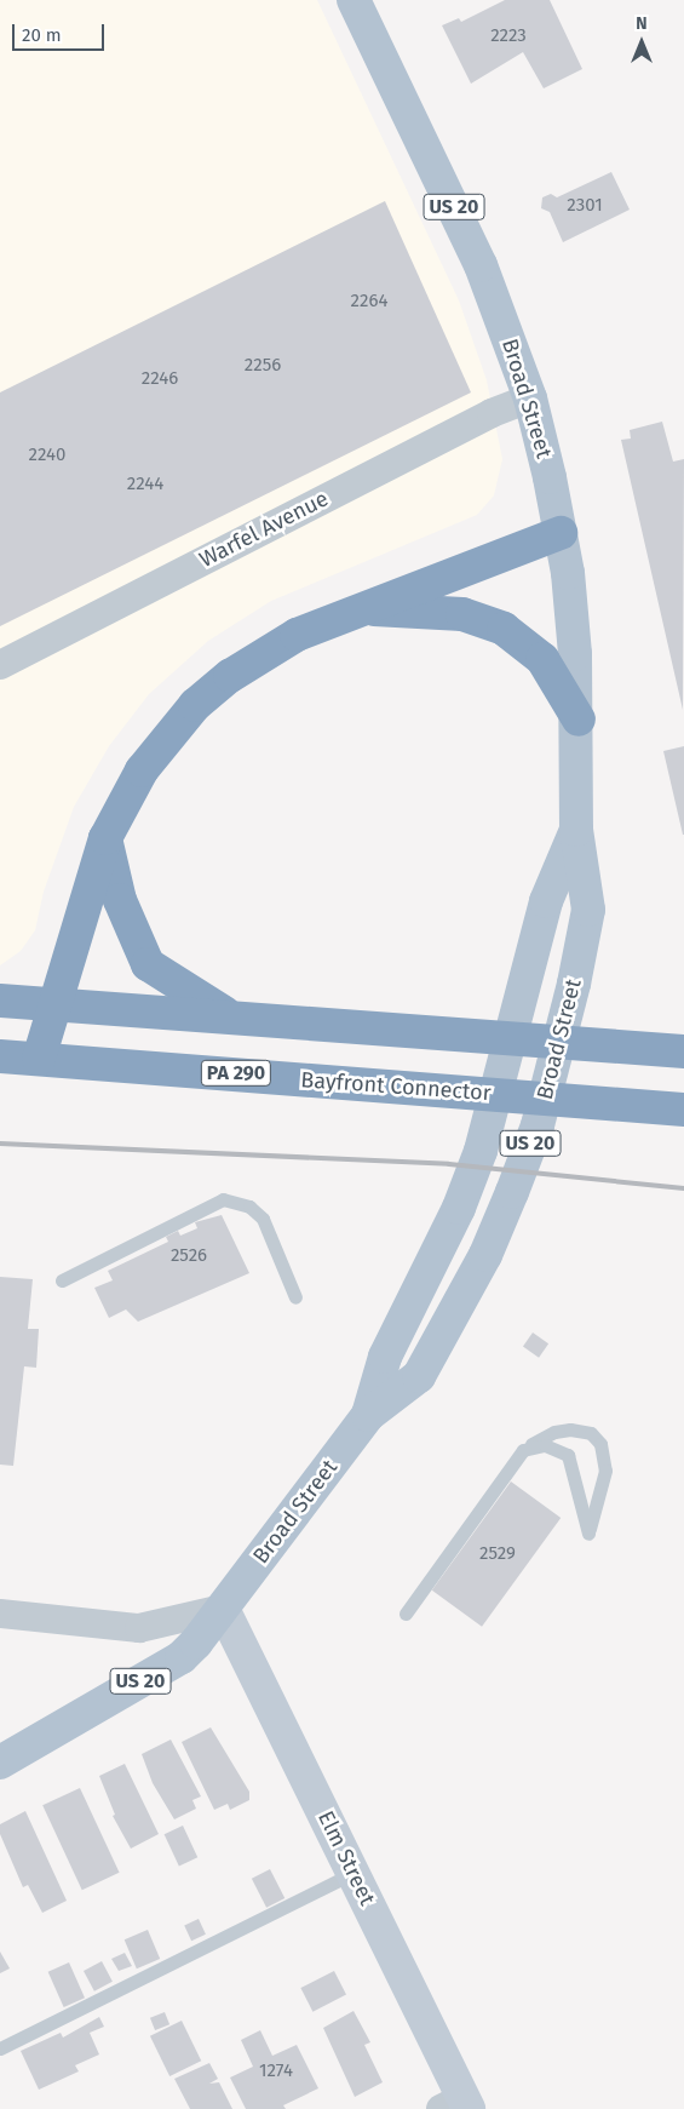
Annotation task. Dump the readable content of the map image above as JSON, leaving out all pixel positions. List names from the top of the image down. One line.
{"streets":{"highway":["PA 290","Bayfront Connector"],"main road":["US 20","Broad Street"],"street":["Warfel Avenue","Elm Street"]},"crossings":[["US 20","Broad Street"],["US 20","Elm Street"],["Broad Street","Warfel Avenue"],["Broad Street","Elm Street"]],"house_numbers":["2223","2301","2264","2256","2246","2240","2244","2526","2529","1274"],"scale_bar":"20 m","north":"top"}
